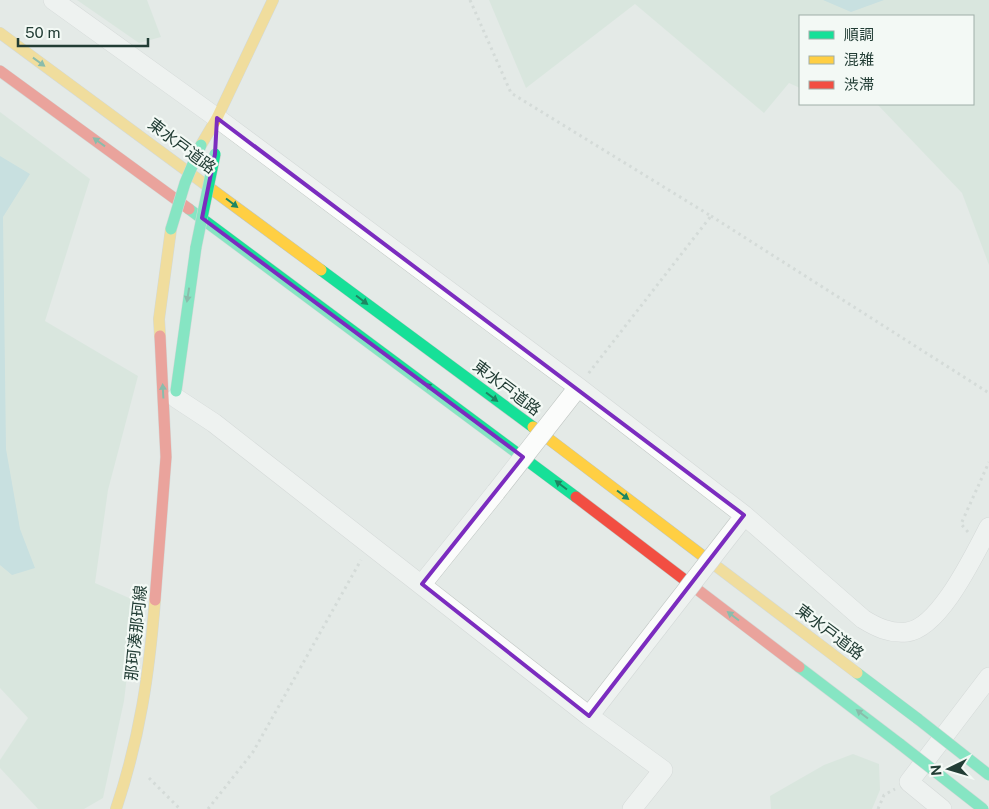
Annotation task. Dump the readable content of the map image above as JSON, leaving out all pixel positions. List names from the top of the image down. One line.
{"streets":{"main road":["東水戸道路","那珂湊那珂線"]},"legend":["順調","混雑","渋滞"],"scale_bar":"50 m","north":"left"}
